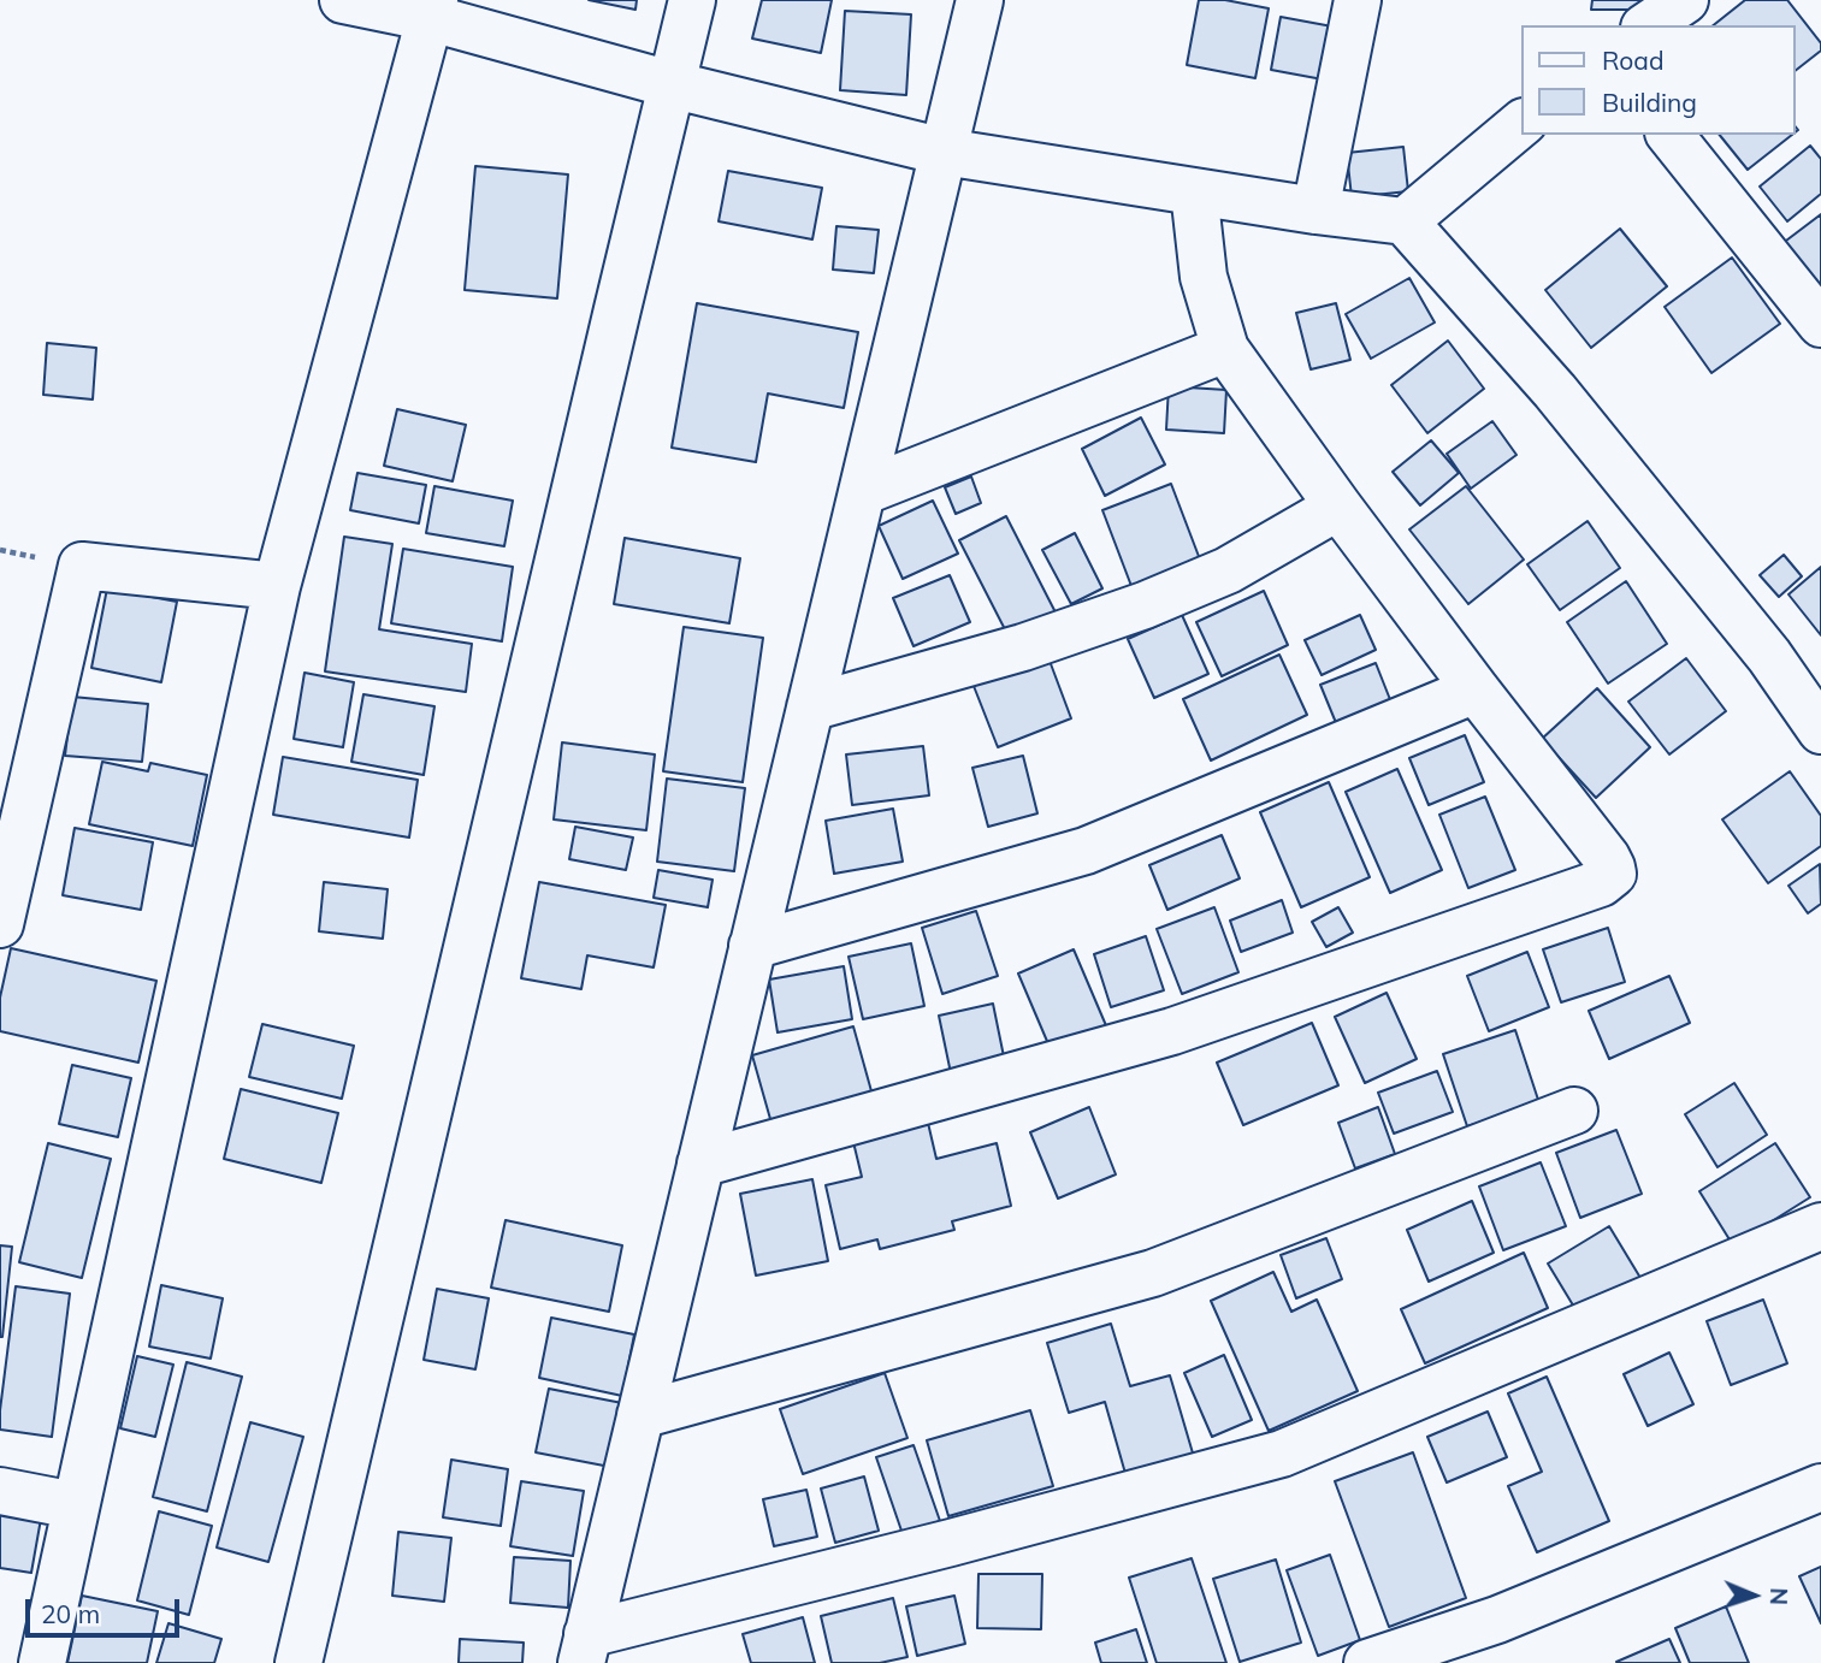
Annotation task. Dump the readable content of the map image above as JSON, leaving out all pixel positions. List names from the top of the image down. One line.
{"legend":["Road","Building"],"scale_bar":"20 m","north":"right"}
